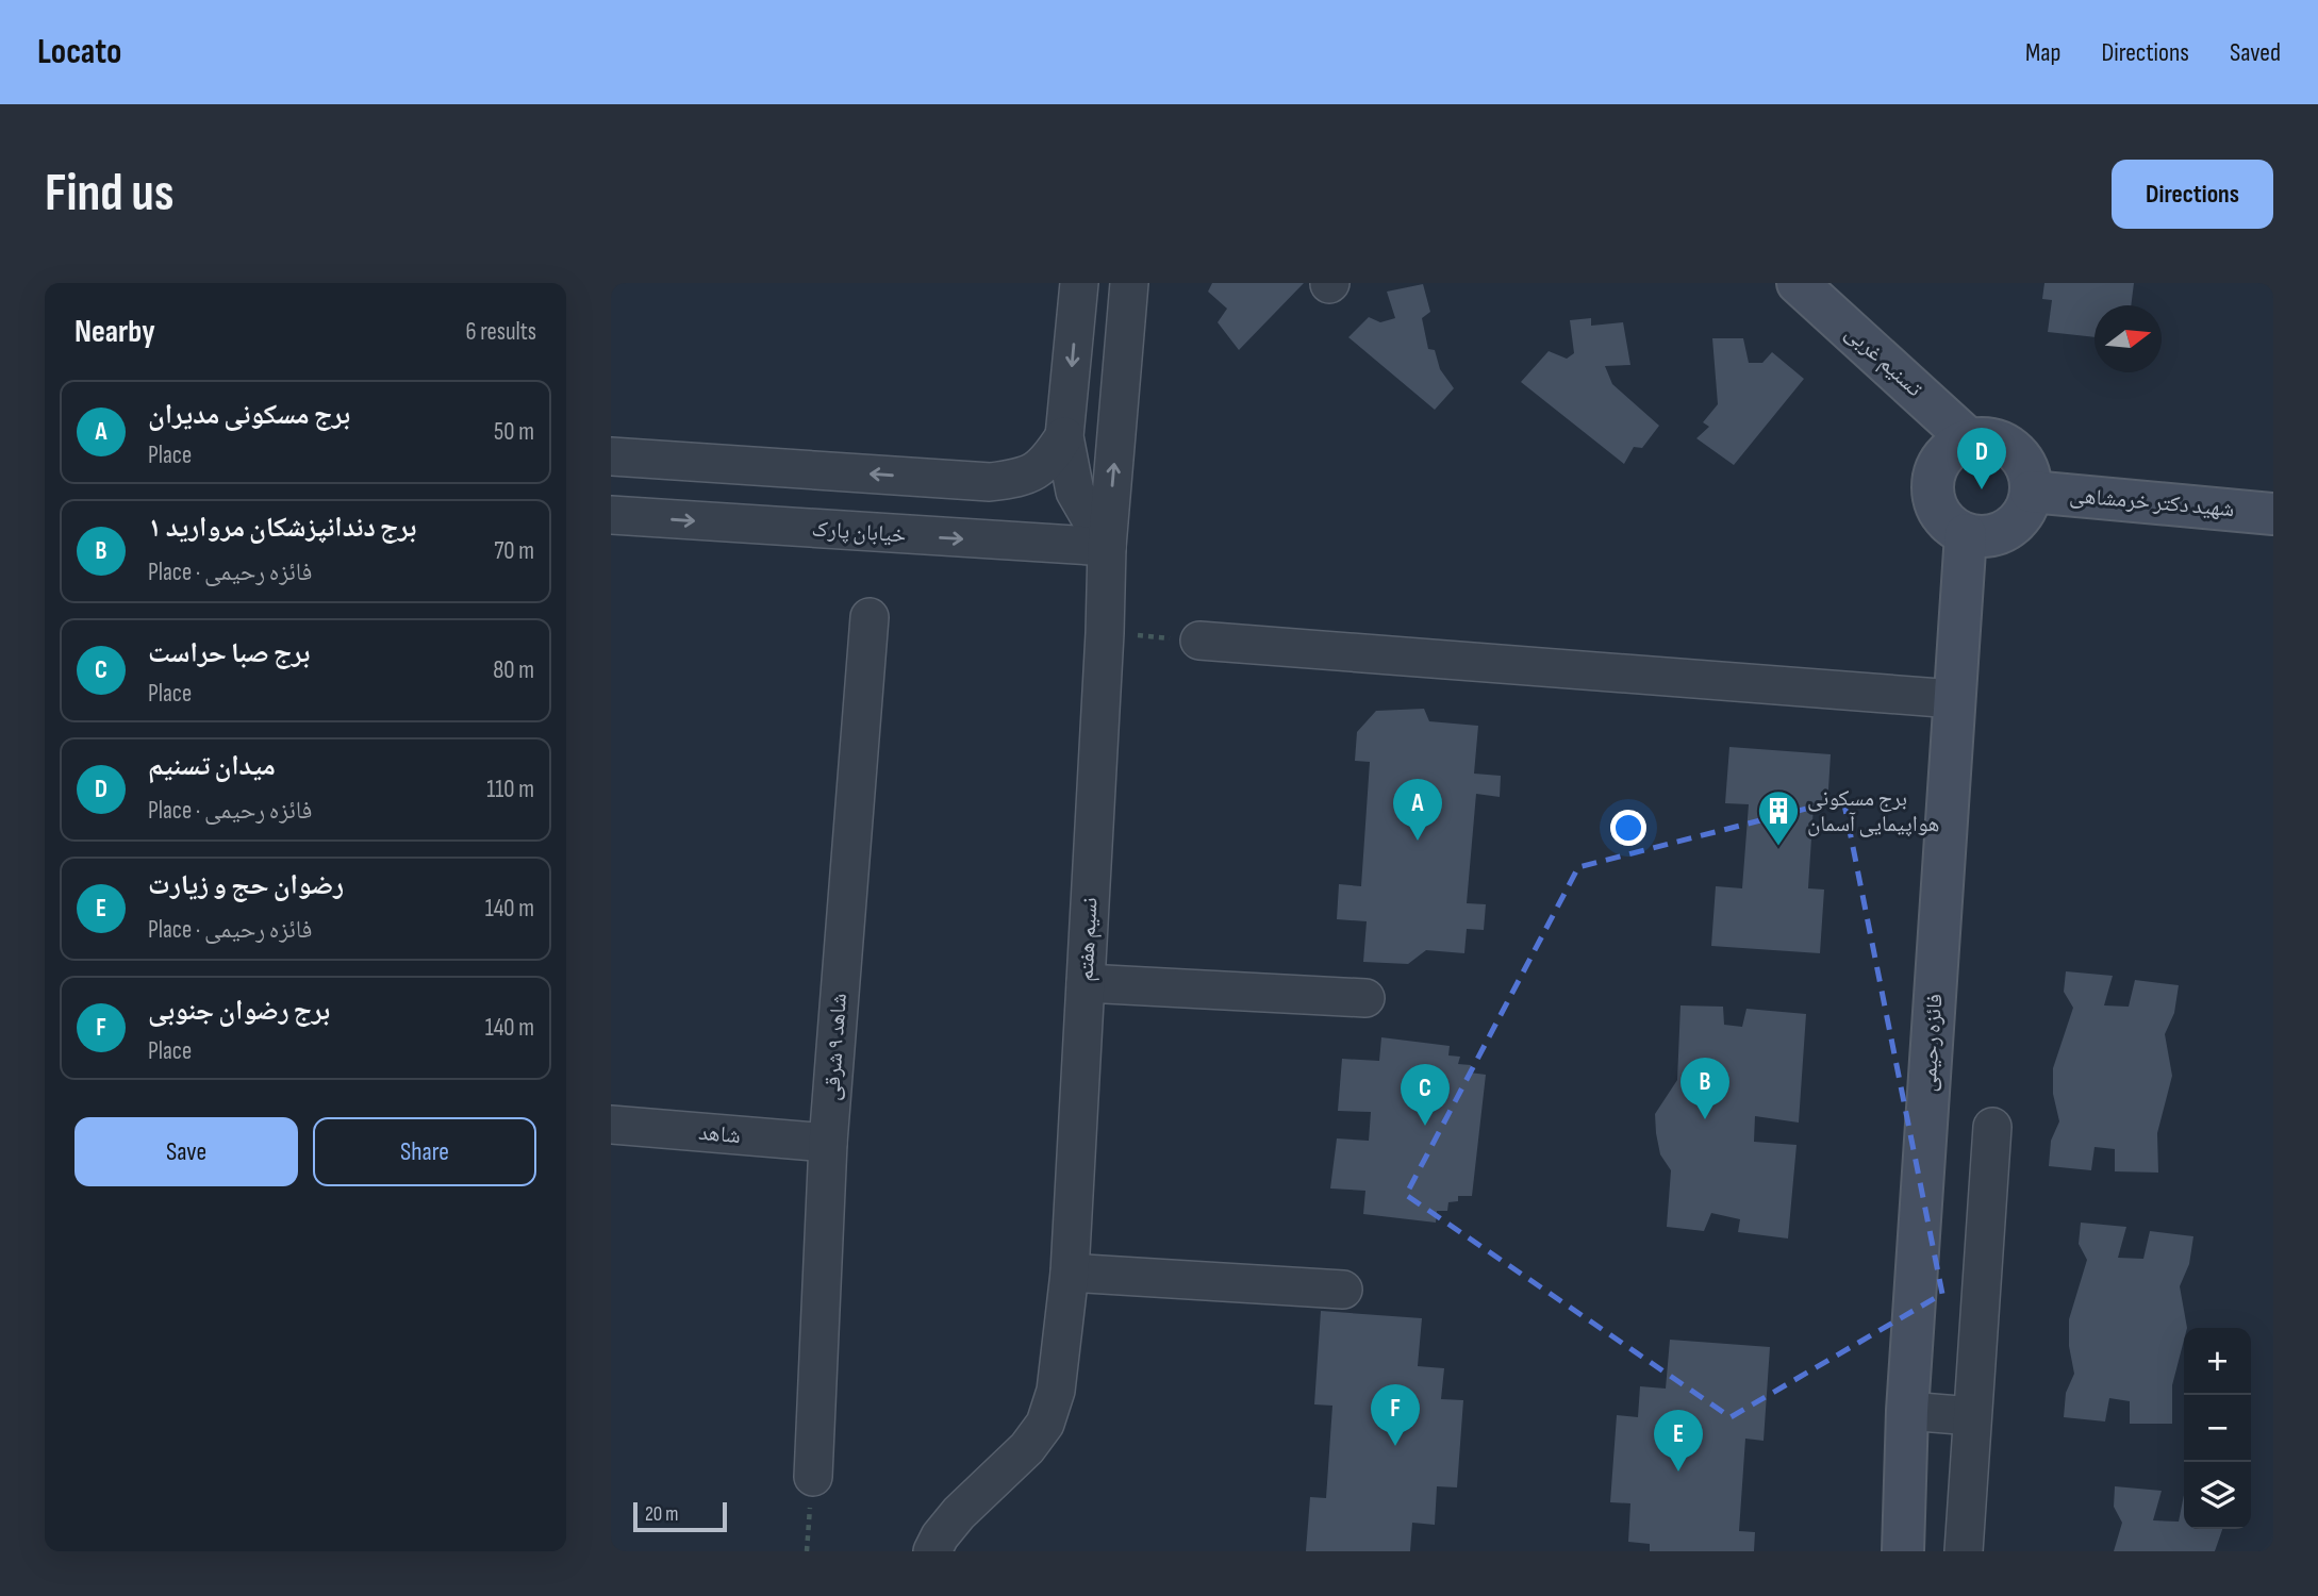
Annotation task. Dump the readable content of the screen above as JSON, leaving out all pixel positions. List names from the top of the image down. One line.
{"streets":{"street":["تسنیم غربی","شهید دکتر خرمشاهی","خیابان پارک","نسیم هفتم","فائزه رحیمی","شاهد ۹ شرقی","شاهد"]},"crossings":[["تسنیم غربی","شهید دکتر خرمشاهی"],["تسنیم غربی","فائزه رحیمی"],["شهید دکتر خرمشاهی","فائزه رحیمی"],["خیابان پارک","نسیم هفتم"],["شاهد ۹ شرقی","شاهد"]],"places":{"building":["برج مسکونی هواپیمایی آسمان"]},"scale_bar":"20 m","north":"right","page":{"header":"Locato","nav":["Map","Directions","Saved"],"buttons":["Directions",["Save","Share"]],"title":"Find us","heading":["Nearby","6 results"],"list":[{"mark":"A","name":"برج مسکونی مدیران","note":"Place","value":"50 m"},{"mark":"B","name":"برج دندانپزشکان مروارید ۱","note":"Place · فائزه رحیمی","value":"70 m"},{"mark":"C","name":"برج صبا حراست","note":"Place","value":"80 m"},{"mark":"D","name":"میدان تسنیم","note":"Place · فائزه رحیمی","value":"110 m"},{"mark":"E","name":"رضوان حج و زیارت","note":"Place · فائزه رحیمی","value":"140 m"},{"mark":"F","name":"برج رضوان جنوبی","note":"Place","value":"140 m"}],"pins":["D","A","B","C","F","E"],"map_buttons":["+","−"],"scale":"20 m"}}
